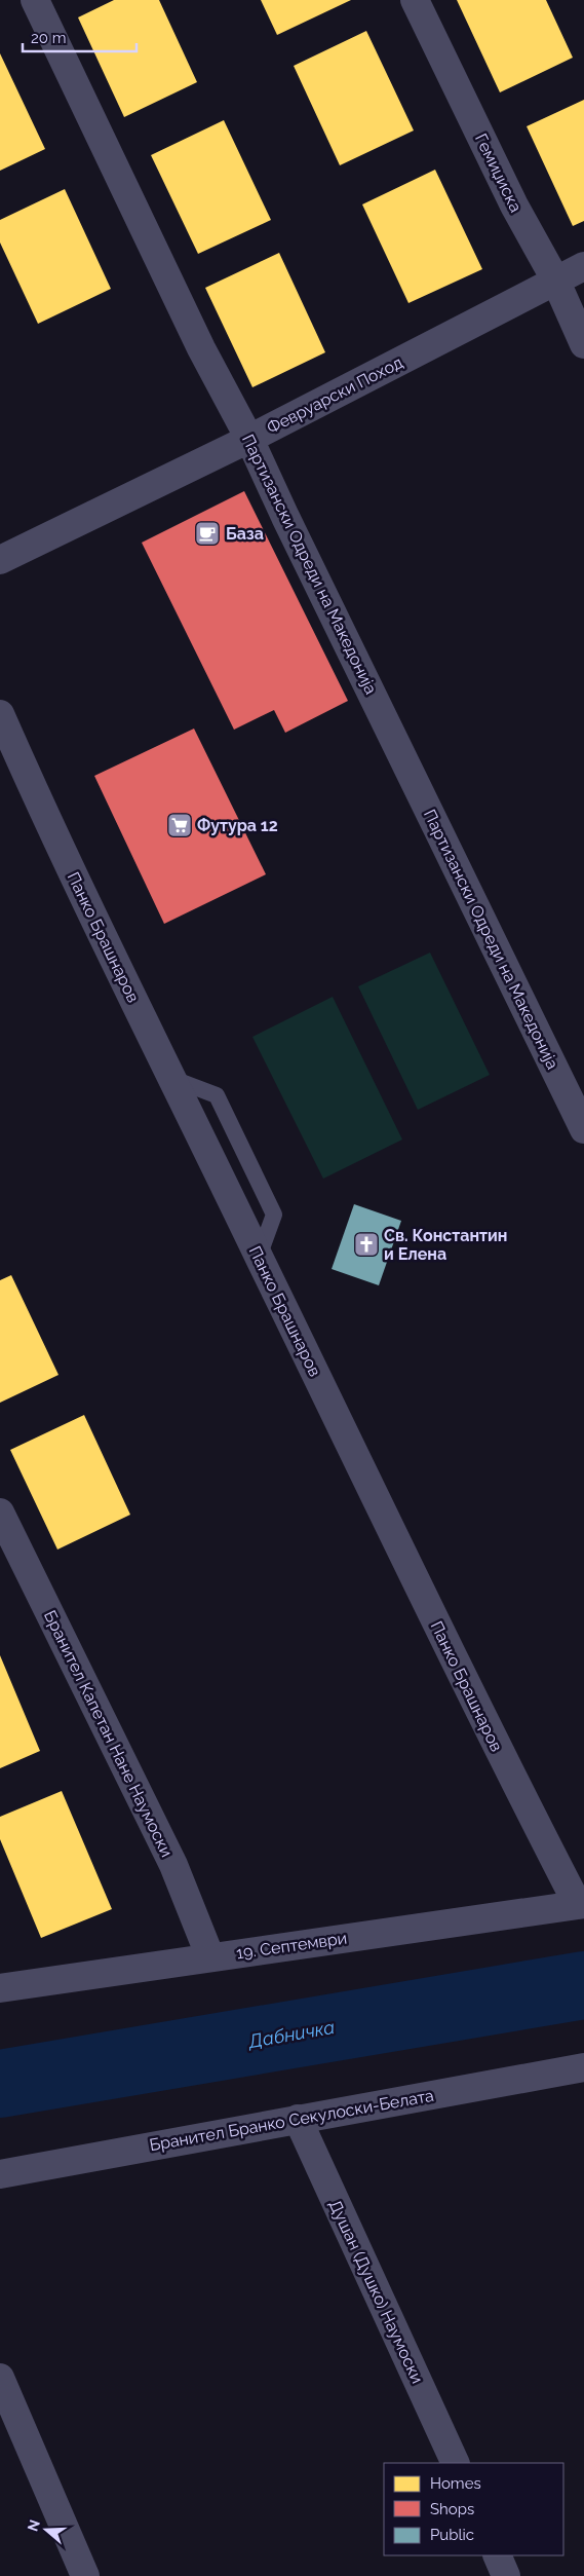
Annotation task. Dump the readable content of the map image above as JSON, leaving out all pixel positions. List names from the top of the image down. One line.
{"streets":{"street":["Гемиџиска","Февруарски Поход","Партизански Одреди на Македонија","Панко Брашнаров","Бранител Капетан Нане Наумоски","19. Септември","Бранител Бранко Секулоски-Белата","Душан (Душко) Наумоски"]},"crossings":[["Гемиџиска","Февруарски Поход"],["Февруарски Поход","Партизански Одреди на Македонија"],["Панко Брашнаров","19. Септември"],["Бранител Капетан Нане Наумоски","19. Септември"],["Бранител Бранко Секулоски-Белата","Душан (Душко) Наумоски"]],"water":["Дабничка"],"places":{"cafe":["База"],"supermarket":["Футура 12"],"church":["Св. Константин и Елена"]},"legend":["Homes","Shops","Public"],"scale_bar":"20 m","north":"left"}
